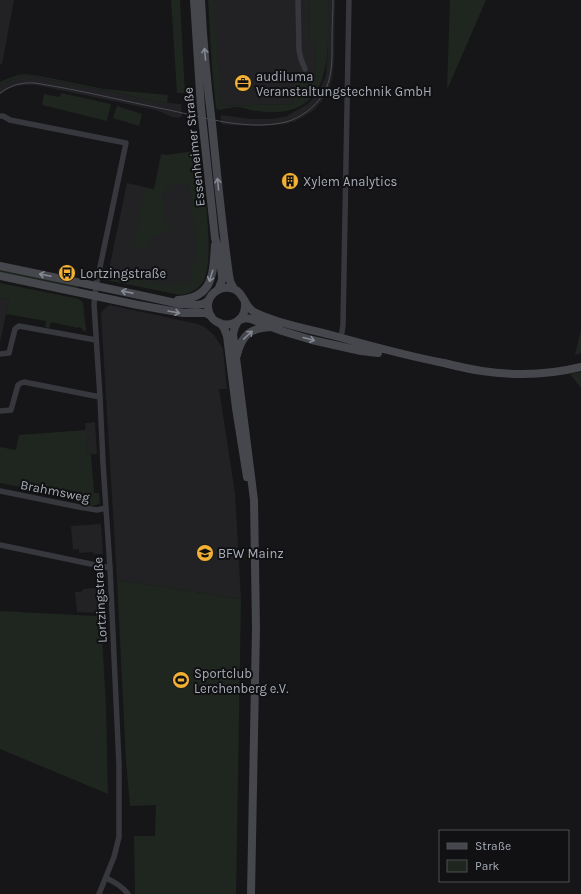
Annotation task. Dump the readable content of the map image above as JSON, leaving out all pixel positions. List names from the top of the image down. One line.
{"streets":{"main road":["Essenheimer Straße"],"street":["Brahmsweg","Lortzingstraße"]},"crossings":[["Brahmsweg","Lortzingstraße"]],"places":{"office":["audiluma Veranstaltungstechnik GmbH"],"building":["Xylem Analytics"],"bus stop":["Lortzingstraße"],"school or university":["BFW Mainz"],"sports":["Sportclub Lerchenberg e.V."]},"legend":["Straße","Park"]}
